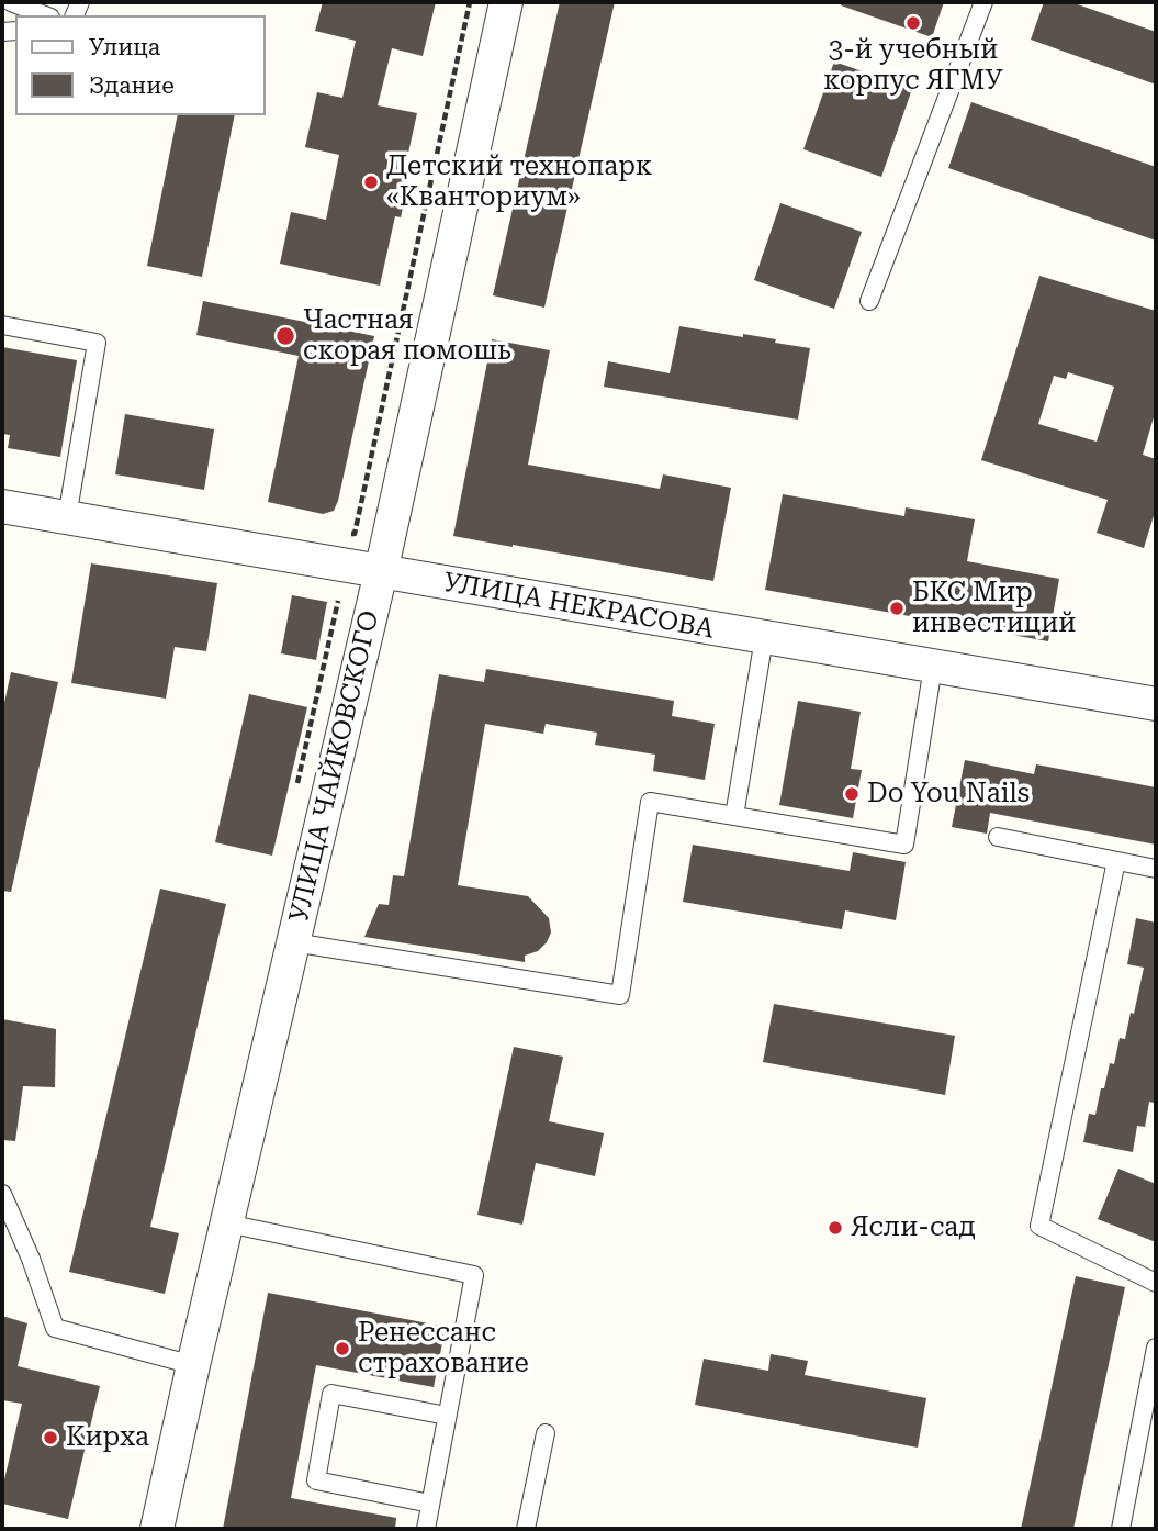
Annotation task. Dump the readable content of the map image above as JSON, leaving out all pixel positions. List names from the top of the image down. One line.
{"streets":{"street":["УЛИЦА НЕКРАСОВА","УЛИЦА ЧАЙКОВСКОГО"]},"crossings":[["УЛИЦА НЕКРАСОВА","УЛИЦА ЧАЙКОВСКОГО"]],"places":["3-й учебный корпус ЯГМУ","Детский технопарк «Кванториум»","Частная скорая помошь","БКС Мир инвестиций","Do You Nails","Ясли-сад","Ренессанс страхование","Кирха"],"legend":["Улица","Здание"]}
